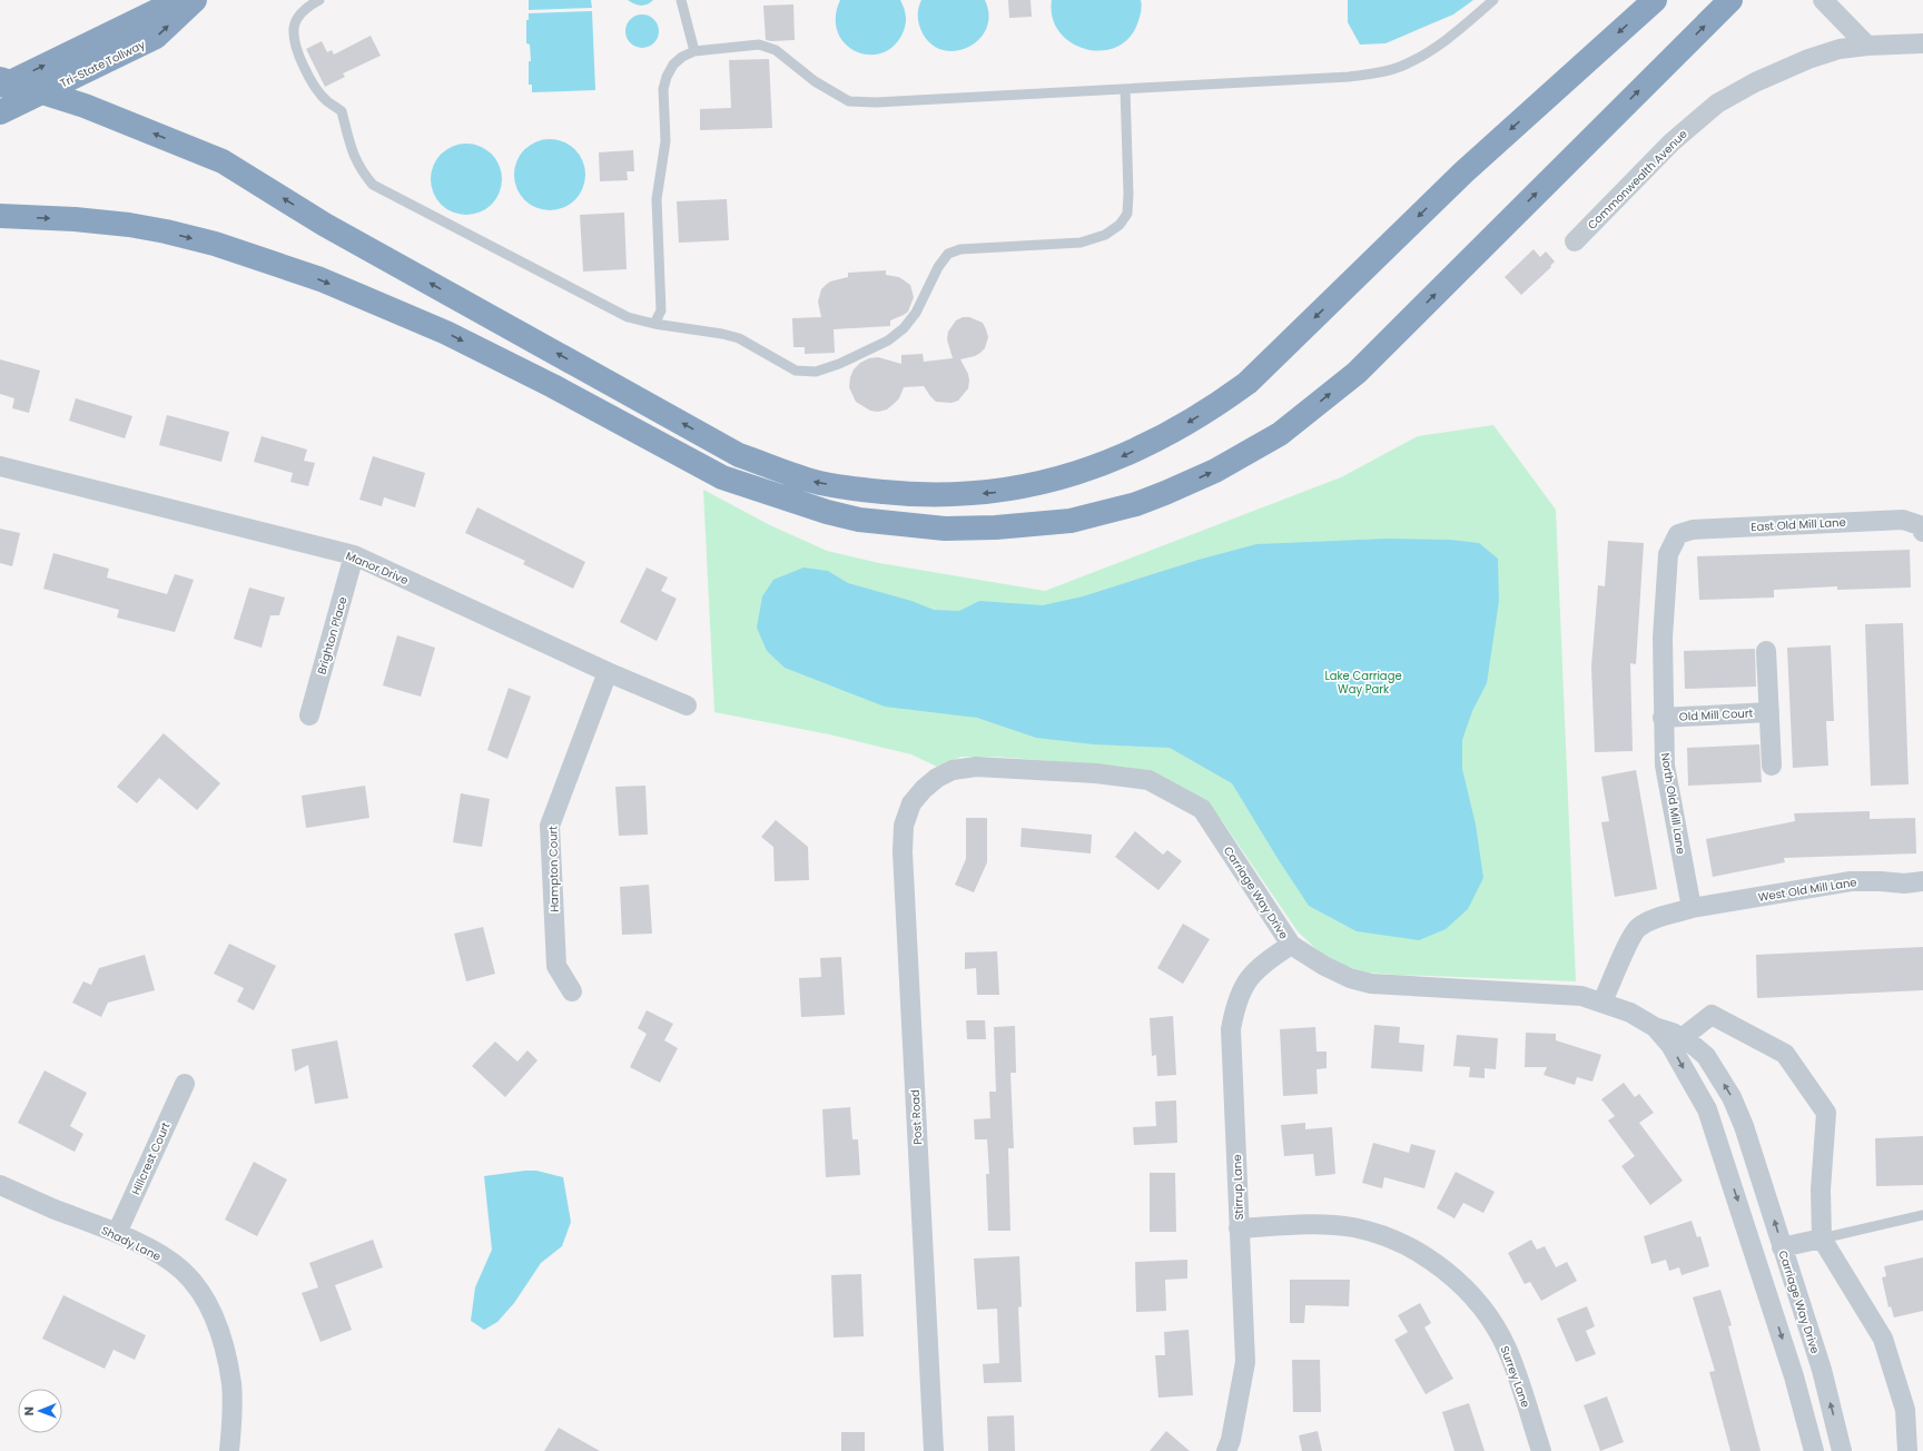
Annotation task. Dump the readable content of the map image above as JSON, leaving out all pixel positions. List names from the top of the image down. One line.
{"streets":{"highway":["Tri-State Tollway"],"street":["Commonwealth Avenue","East Old Mill Lane","Manor Drive","Brighton Place","Old Mill Court","North Old Mill Lane","Hampton Court","West Old Mill Lane","Carriage Way Drive","Post Road","Hillcrest Court","Stirrup Lane","Shady Lane","Surrey Lane"]},"crossings":[["East Old Mill Lane","North Old Mill Lane"],["Manor Drive","Brighton Place"],["Manor Drive","Hampton Court"],["Old Mill Court","North Old Mill Lane"],["North Old Mill Lane","West Old Mill Lane"],["Carriage Way Drive","Post Road"],["Carriage Way Drive","Stirrup Lane"],["Hillcrest Court","Shady Lane"],["Stirrup Lane","Surrey Lane"]],"one_way":["Tri-State Tollway"],"parks":["Lake Carriage Way Park"],"north":"left"}
